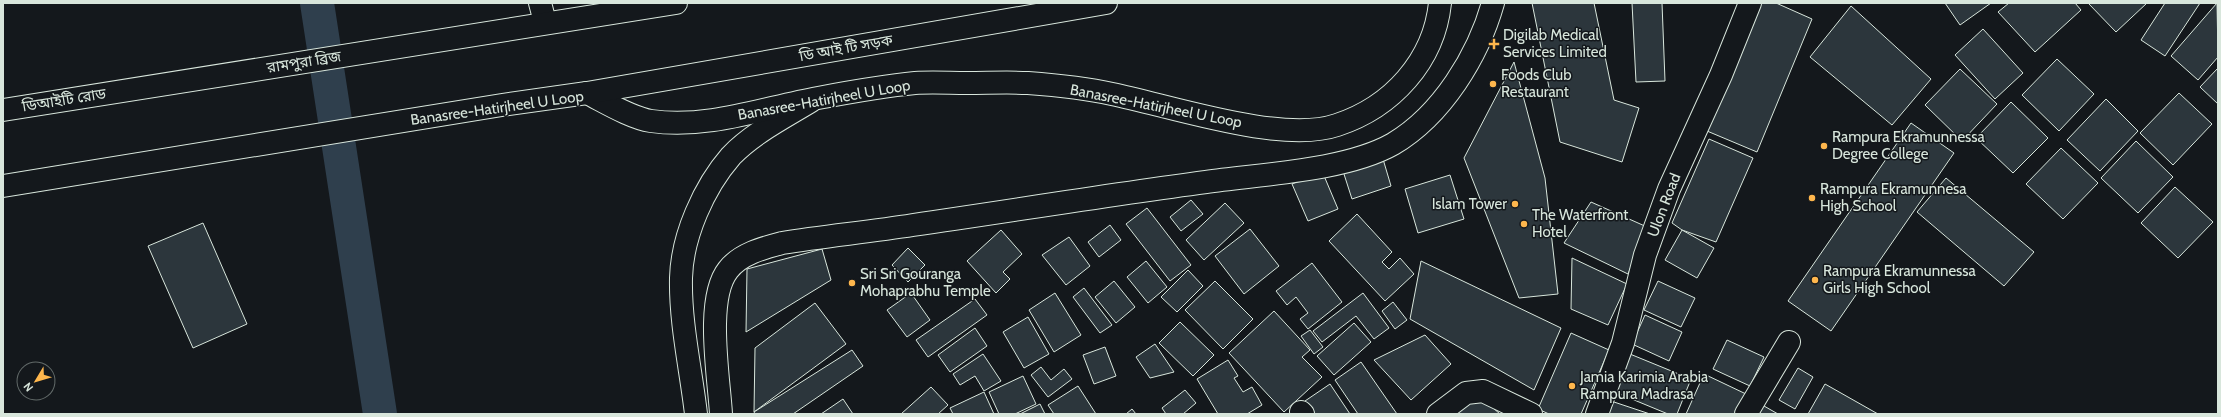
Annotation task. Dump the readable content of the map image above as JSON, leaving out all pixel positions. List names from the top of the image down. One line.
{"streets":{"main road":["ডি আই টি সড়ক","রামপুরা ব্রিজ","ডিআইটি রোড","Banasree-Hatirjheel U Loop","Ulon Road"]},"crossings":[["ডি আই টি সড়ক","Banasree-Hatirjheel U Loop"],["রামপুরা ব্রিজ","ডিআইটি রোড"]],"places":{"health":["Digilab Medical Services Limited"],"other":["Foods Club Restaurant","Rampura Ekramunnessa Degree College","Rampura Ekramunnesa High School","Islam Tower","The Waterfront Hotel","Rampura Ekramunnessa Girls High School","Sri Sri Gouranga Mohaprabhu Temple","Jamia Karimia Arabia Rampura Madrasa"]},"north":"bottom left"}
